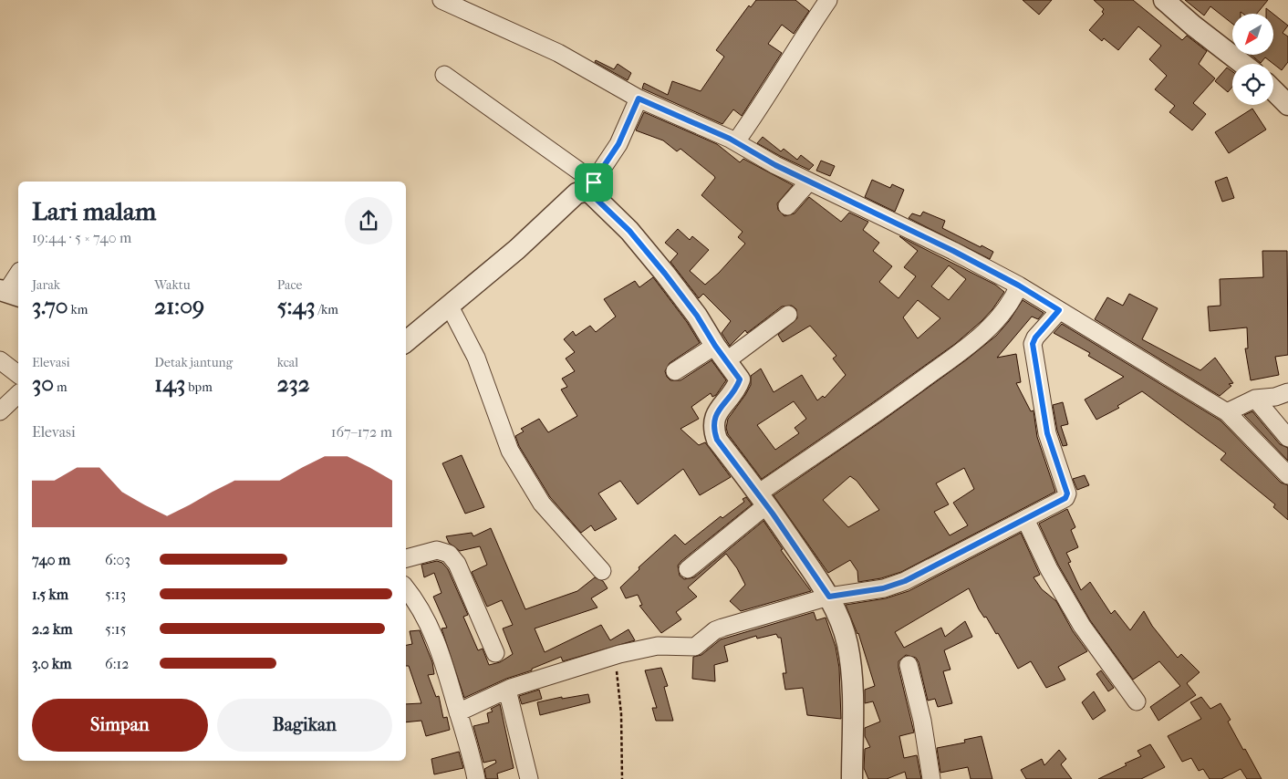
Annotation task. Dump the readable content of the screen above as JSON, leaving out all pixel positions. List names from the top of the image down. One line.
{"north":"bottom left","page":{"heading":["Lari malam","19:44 · 5 × 740 m"],"stats":[["Jarak","3.70 km"],["Waktu","21:09"],["Pace","5:43 /km"],["Elevasi","30 m"],["Detak jantung","143 bpm"],["kcal","232"]],"chart":["Elevasi","167–172 m"],"list":[{"name":"740 m","note":"6:03"},{"name":"1.5 km","note":"5:13"},{"name":"2.2 km","note":"5:15"},{"name":"3.0 km","note":"6:12"}],"buttons":["Simpan","Bagikan"]}}
